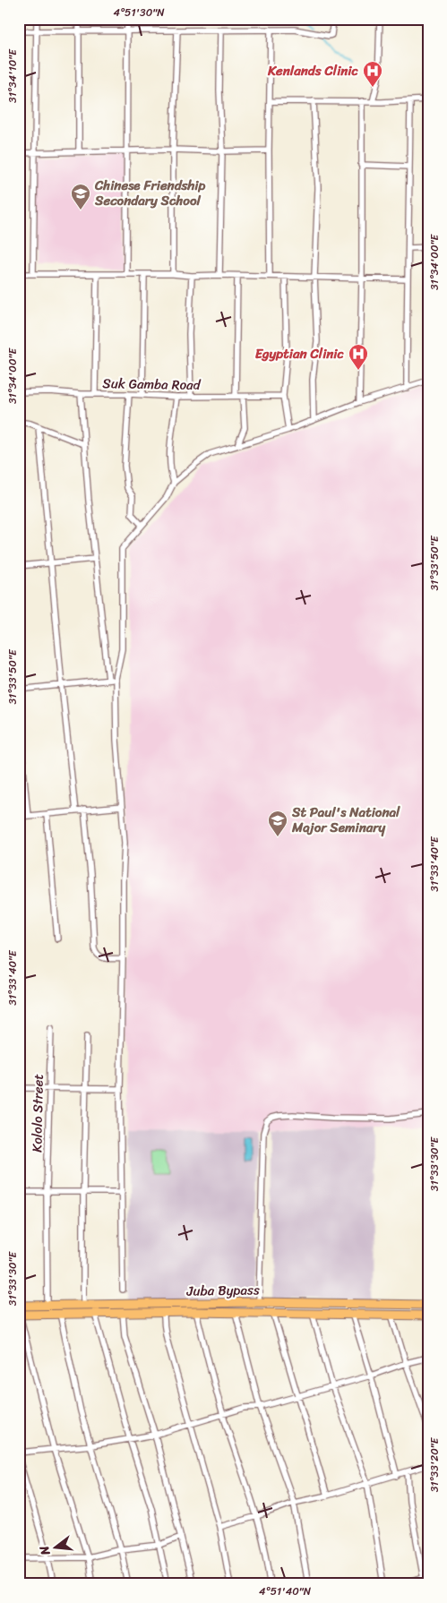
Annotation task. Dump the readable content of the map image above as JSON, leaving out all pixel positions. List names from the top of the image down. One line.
{"streets":{"main road":["Juba Bypass"],"street":["Suk Gamba Road","Kololo Street"]},"crossings":[["Kololo Street","Juba Bypass"]],"places":{"hospital":["Kenlands Clinic","Egyptian Clinic"],"school or university":["Chinese Friendship Secondary School","St Paul's National Major Seminary"]},"north":"left","coordinates":["4°51'30\"N","31°34'10\"E","31°34'00\"E","31°33'50\"E","31°33'40\"E","31°33'30\"E","31°33'20\"E","4°51'40\"N"]}
